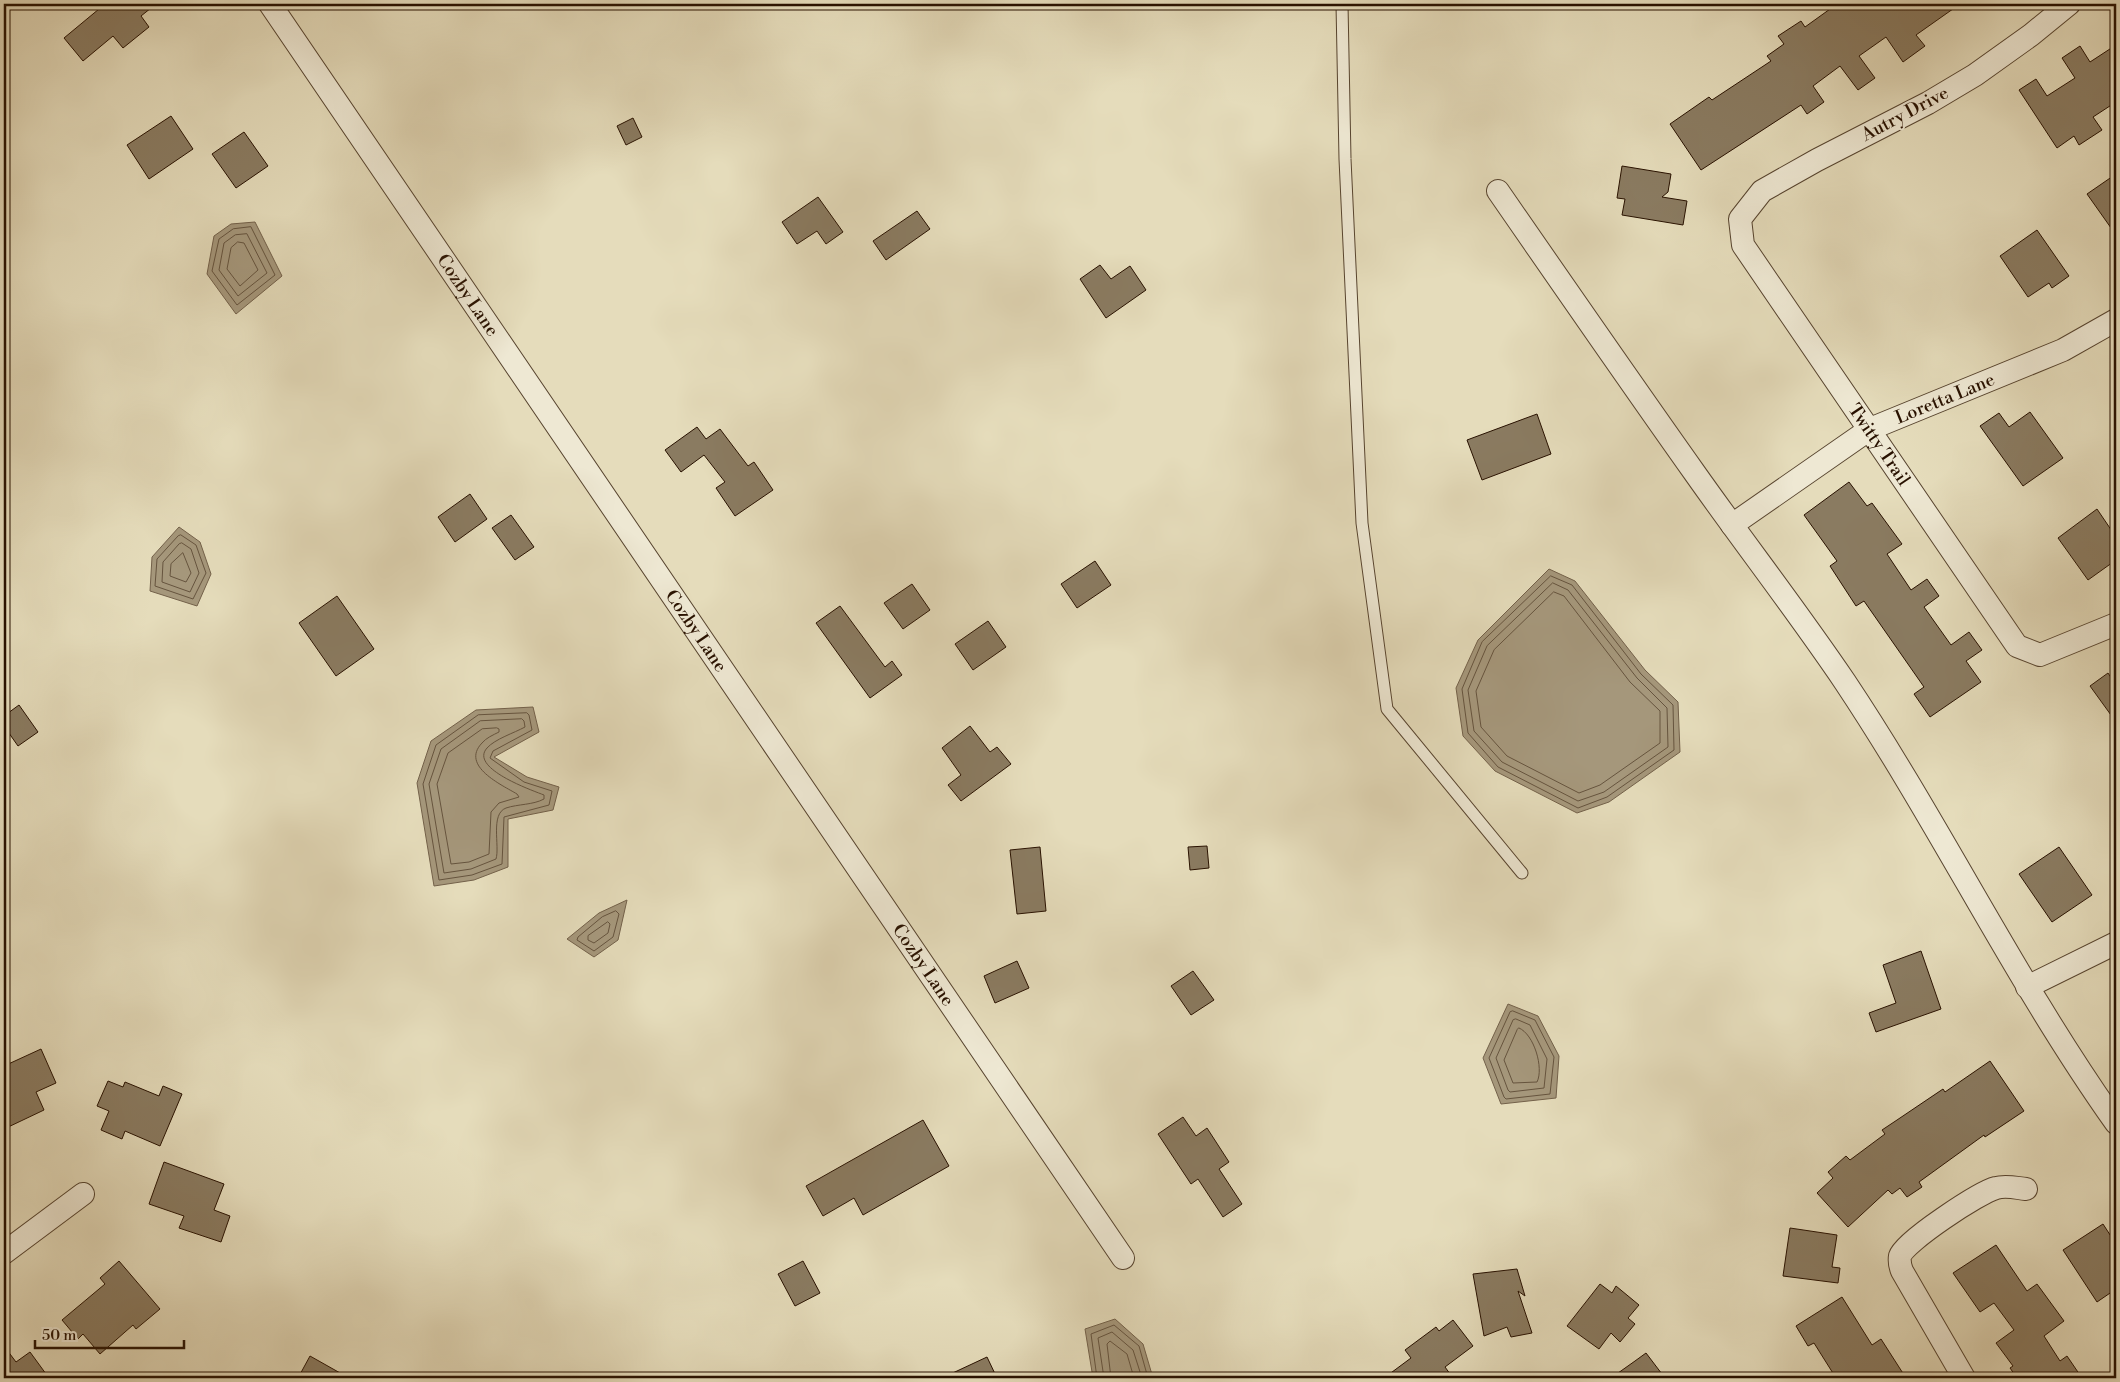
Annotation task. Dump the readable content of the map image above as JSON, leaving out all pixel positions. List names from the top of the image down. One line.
{"streets":{"street":["Autry Drive","Cozby Lane","Loretta Lane","Twitty Trail"]},"crossings":[["Autry Drive","Twitty Trail"],["Loretta Lane","Twitty Trail"]],"scale_bar":"50 m"}
